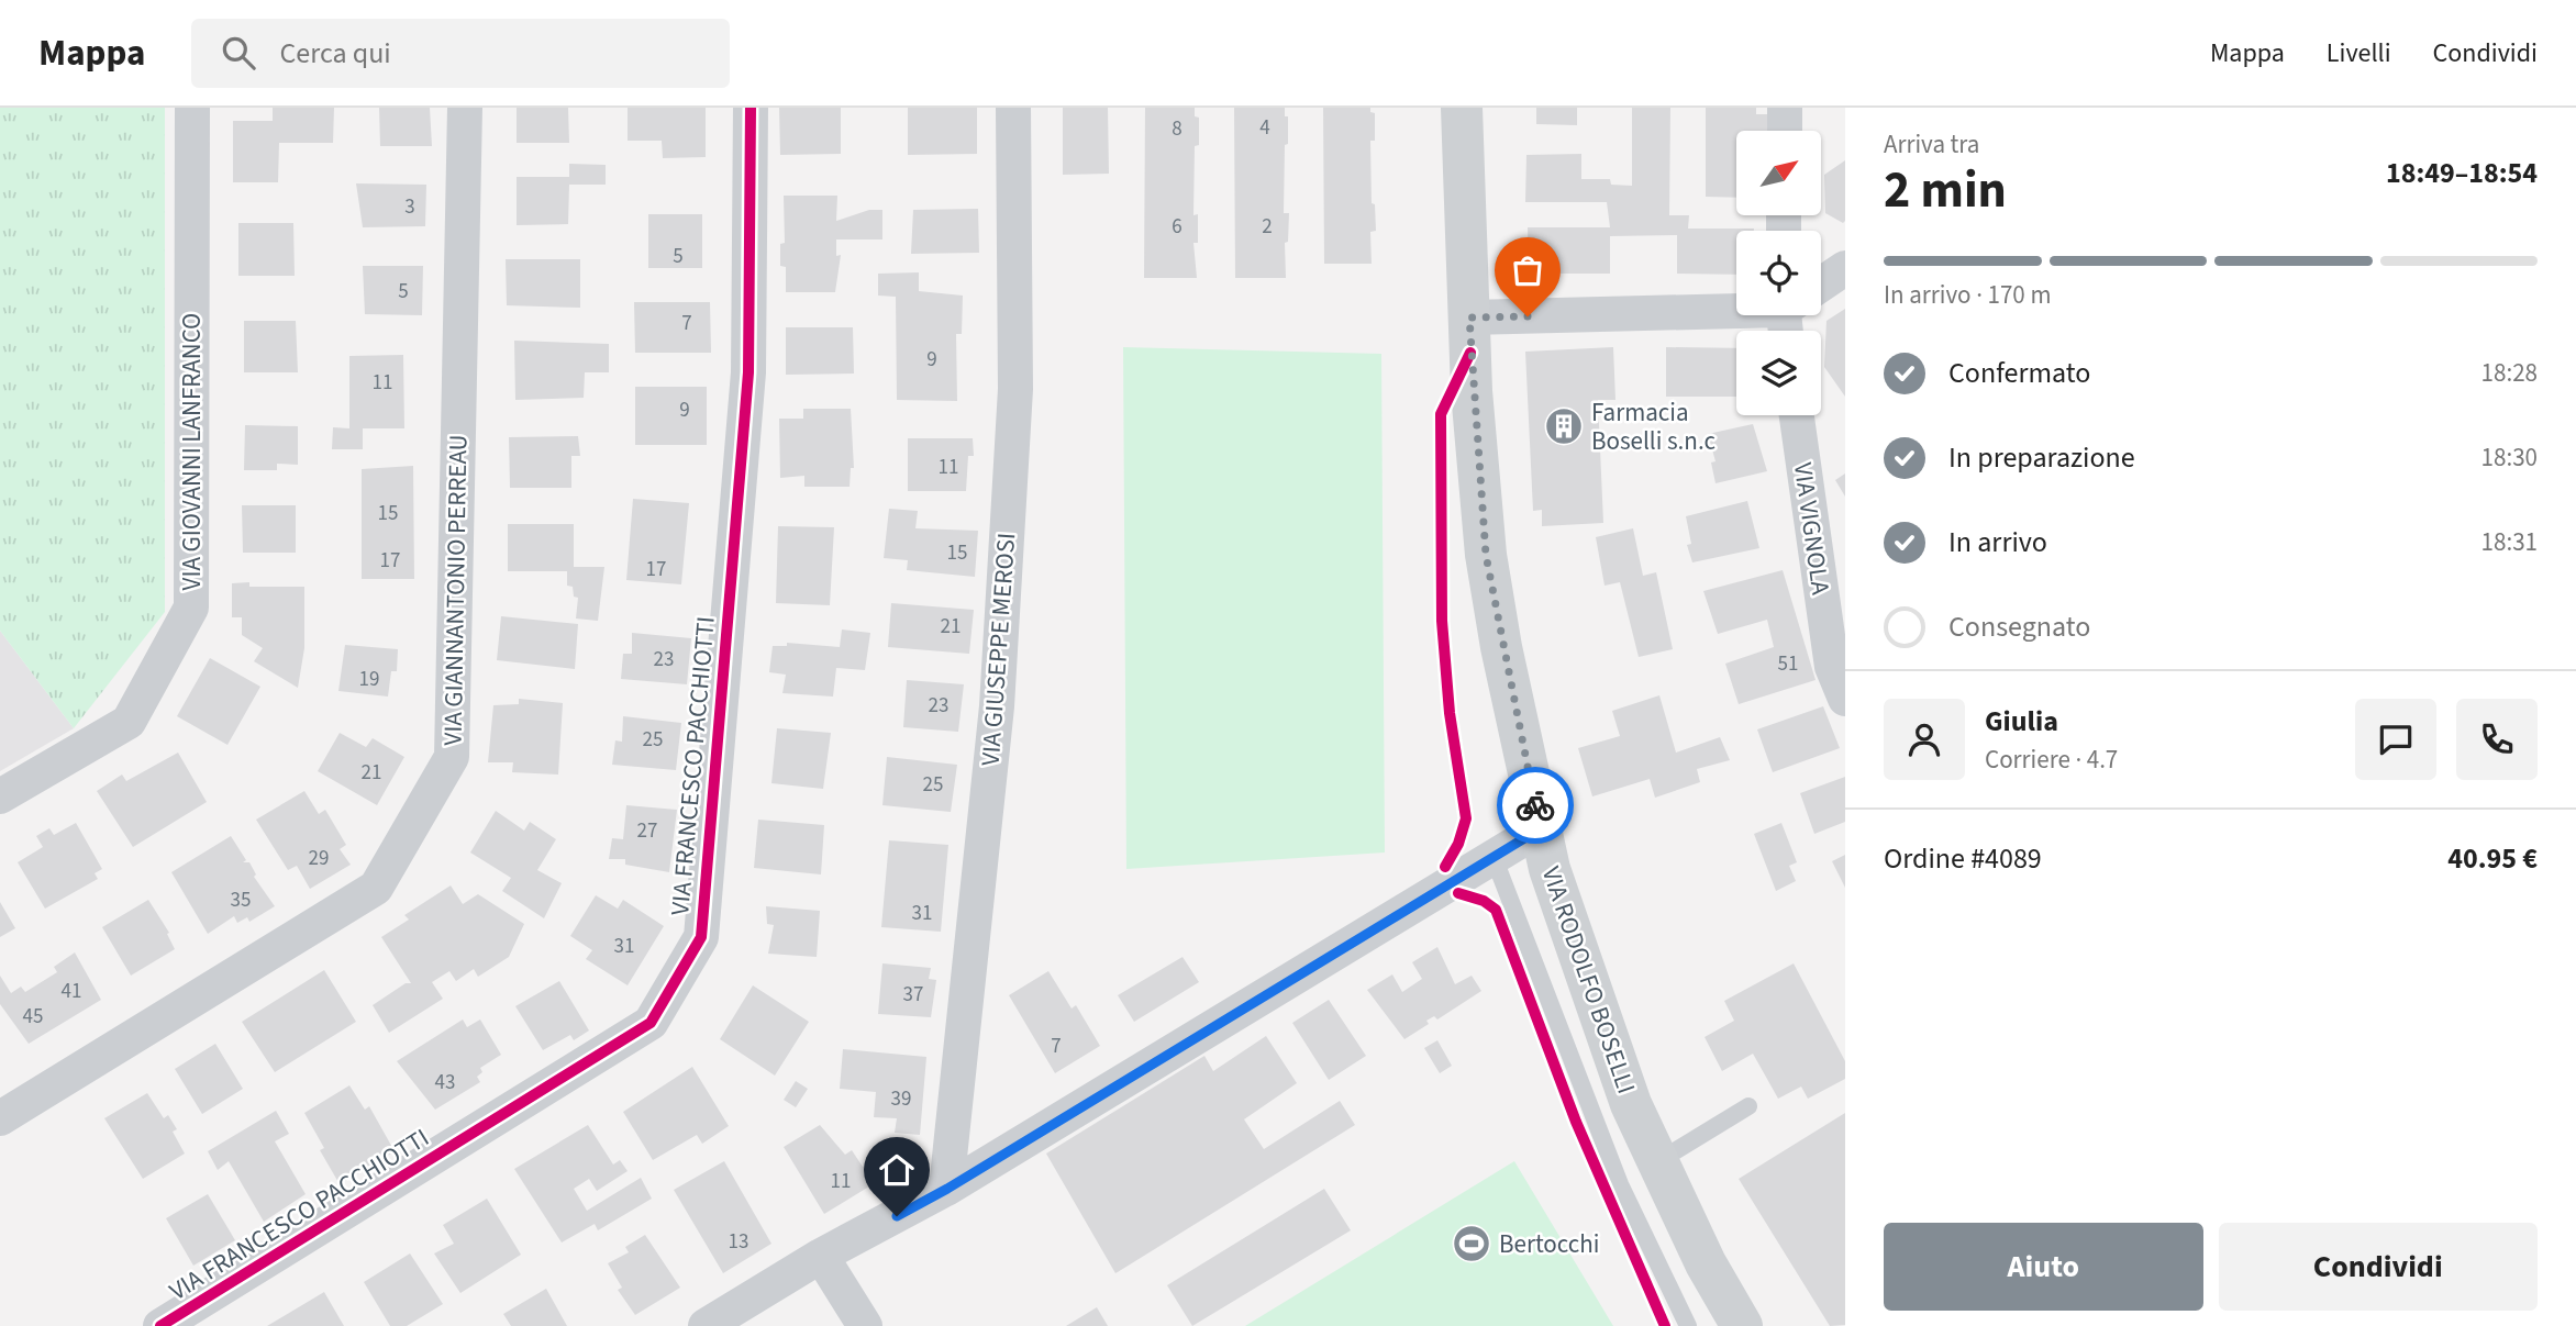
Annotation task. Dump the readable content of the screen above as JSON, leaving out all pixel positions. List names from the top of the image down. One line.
{"streets":{"street":["VIA GIOVANNI LANFRANCO","VIA VIGNOLA","VIA GIANNANTONIO PERREAU","VIA GIUSEPPE MEROSI","VIA FRANCESCO PACCHIOTTI","VIA RODOLFO BOSELLI"]},"places":{"building":["Farmacia Boselli s.n.c"],"sports":["Bertocchi"]},"house_numbers":["4","8","3","6","2","5","5","7","9","11","9","11","15","15","17","17","21","23","51","19","23","25","21","25","27","29","35","31","31","41","37","45","7","43","39","11","13"],"north":"top right","page":{"header":"Mappa","search":"Cerca qui","nav":["Mappa","Livelli","Condividi"],"heading":["2 min","Arriva tra","18:49–18:54"],"panel":["Giulia","Corriere · 4.7","Ordine #4089","40.95 €"],"bar":"In arrivo · 170 m","list":[["Confermato","18:28"],["In preparazione","18:30"],["In arrivo","18:31"],"Consegnato"],"buttons":["Aiuto","Condividi"]}}
